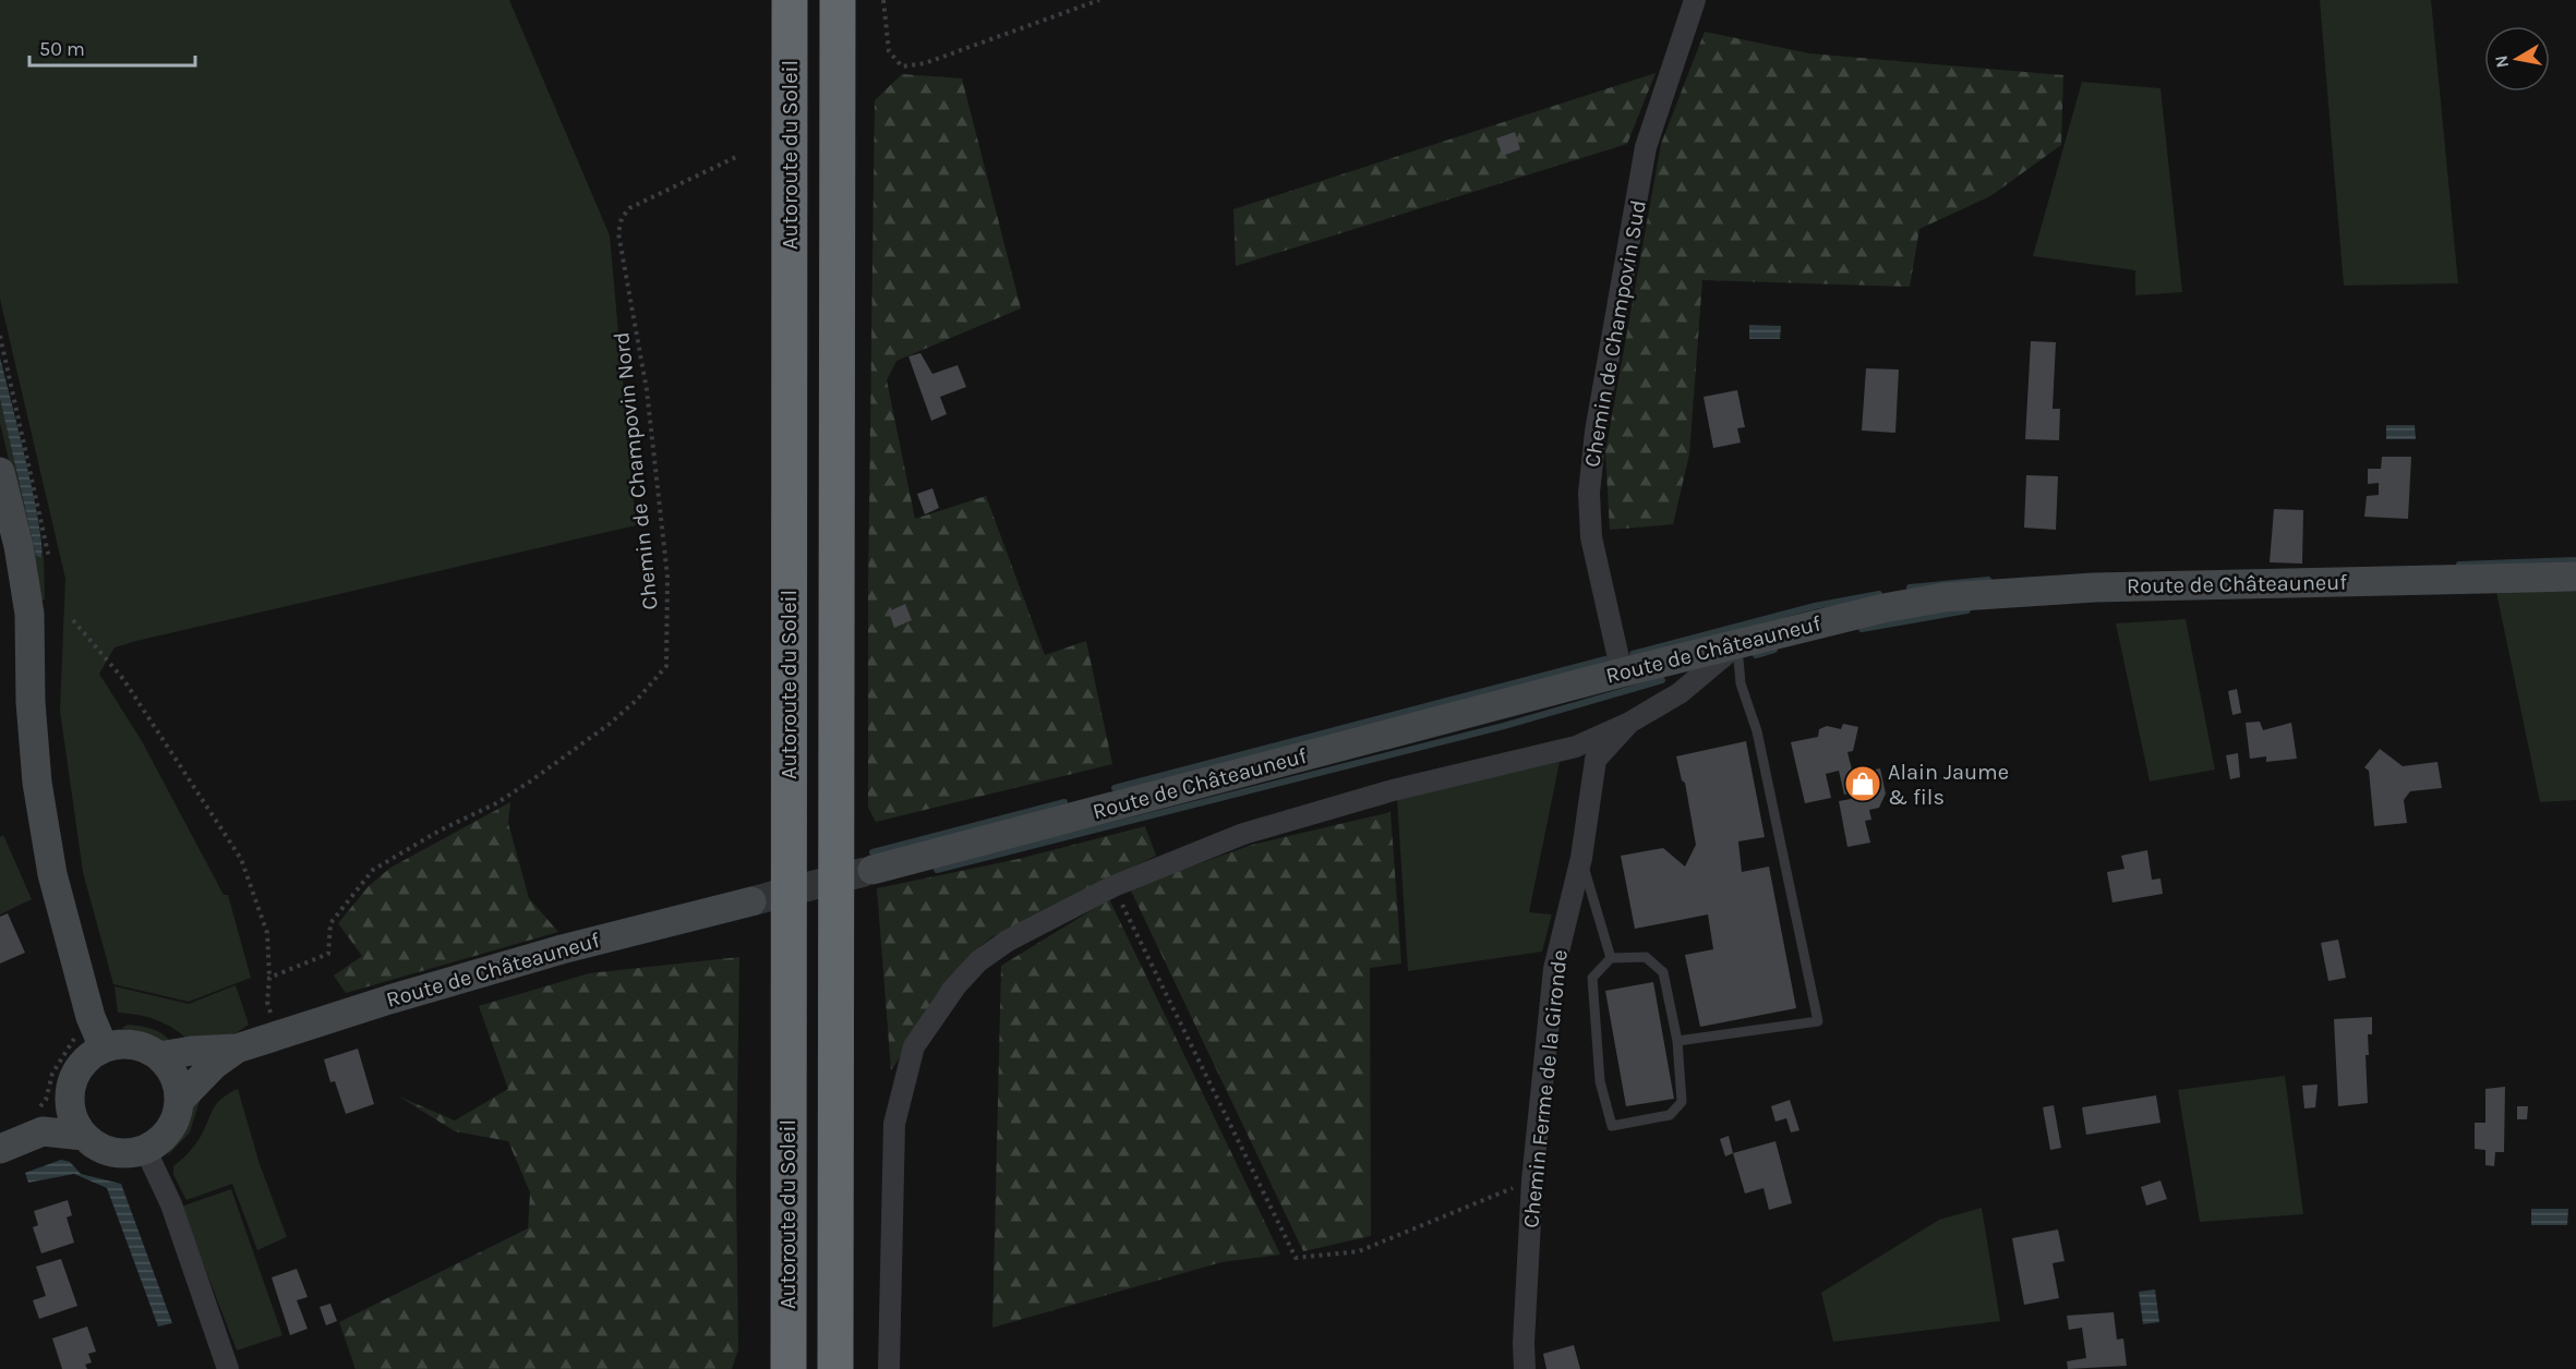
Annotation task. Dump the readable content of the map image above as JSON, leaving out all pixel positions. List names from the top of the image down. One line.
{"streets":{"highway":["Autoroute du Soleil"],"main road":["Route de Châteauneuf"],"street":["Chemin de Champovin Sud","Chemin Ferme de la Gironde"],"path":["Chemin de Champovin Nord"]},"crossings":[["Chemin de Champovin Sud","Route de Châteauneuf"],["Route de Châteauneuf","Chemin Ferme de la Gironde"]],"places":{"shop":["Alain Jaume & fils"]},"scale_bar":"50 m","north":"left"}
